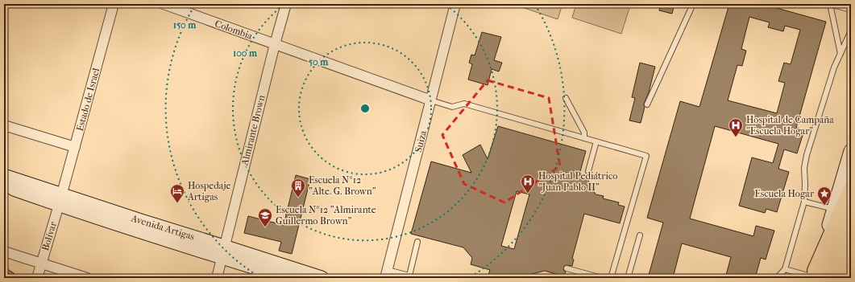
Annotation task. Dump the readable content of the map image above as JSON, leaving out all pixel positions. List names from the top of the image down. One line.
{"streets":{"main road":["Avenida Artigas"],"street":["Colombia","Estado de Israel","Almirante Brown","Suiza","Bolívar"]},"crossings":[["Colombia","Almirante Brown"],["Colombia","Suiza"],["Estado de Israel","Avenida Artigas"],["Estado de Israel","Bolívar"],["Almirante Brown","Avenida Artigas"],["Avenida Artigas","Bolívar"]],"places":{"hospital":["Hospital de Campaña \"Escuela Hogar\"","Hospital Pediátrico \"Juan Pablo II\""],"building":["Escuela Nº12 \"Alte. G. Brown\""],"hotel":["Hospedaje Artigas"],"place":["Escuela Hogar"],"school or university":["Escuela Nº12 \"Almirante Guillermo Brown\""]},"rings":["150 m","100 m","50 m"]}
